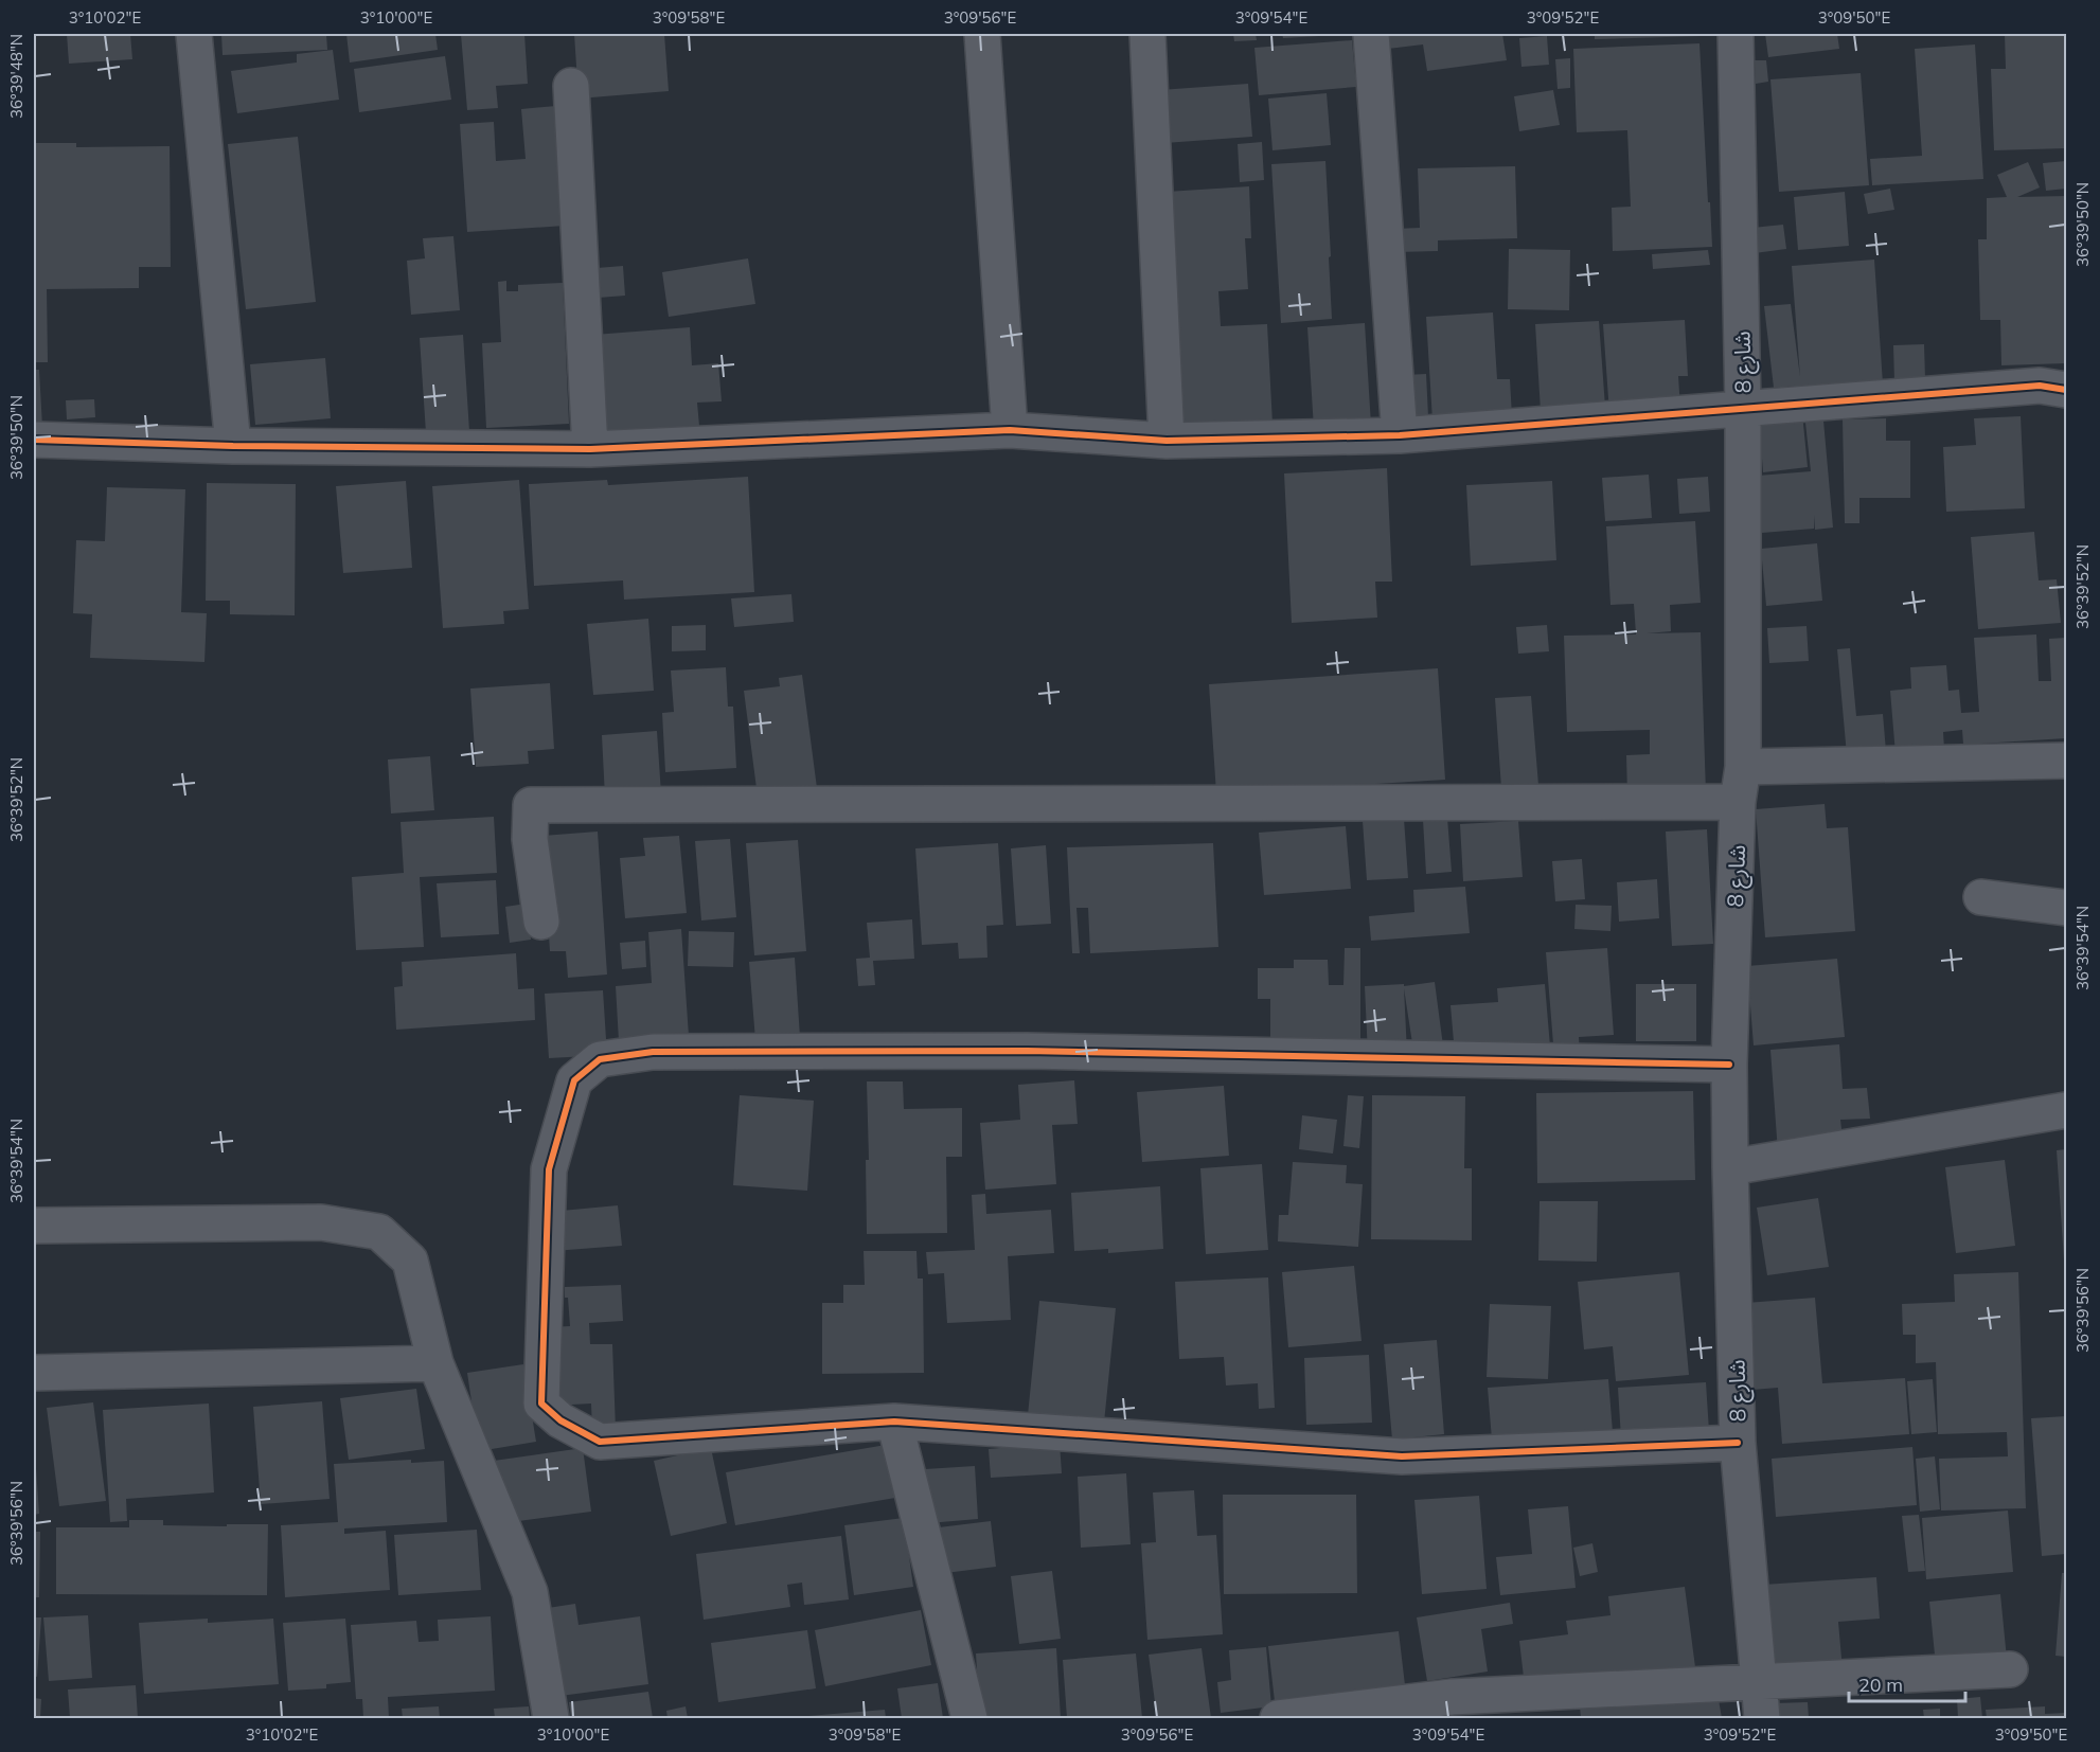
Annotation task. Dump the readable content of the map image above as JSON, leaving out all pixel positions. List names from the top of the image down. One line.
{"streets":{"street":["شارع 8"]},"scale_bar":"20 m","coordinates":["3°10'02\"E","3°10'00\"E","3°09'58\"E","3°09'56\"E","3°09'54\"E","3°09'52\"E","3°09'50\"E","36°39'48\"N","36°39'50\"N","36°39'52\"N","36°39'54\"N","36°39'56\"N"]}
